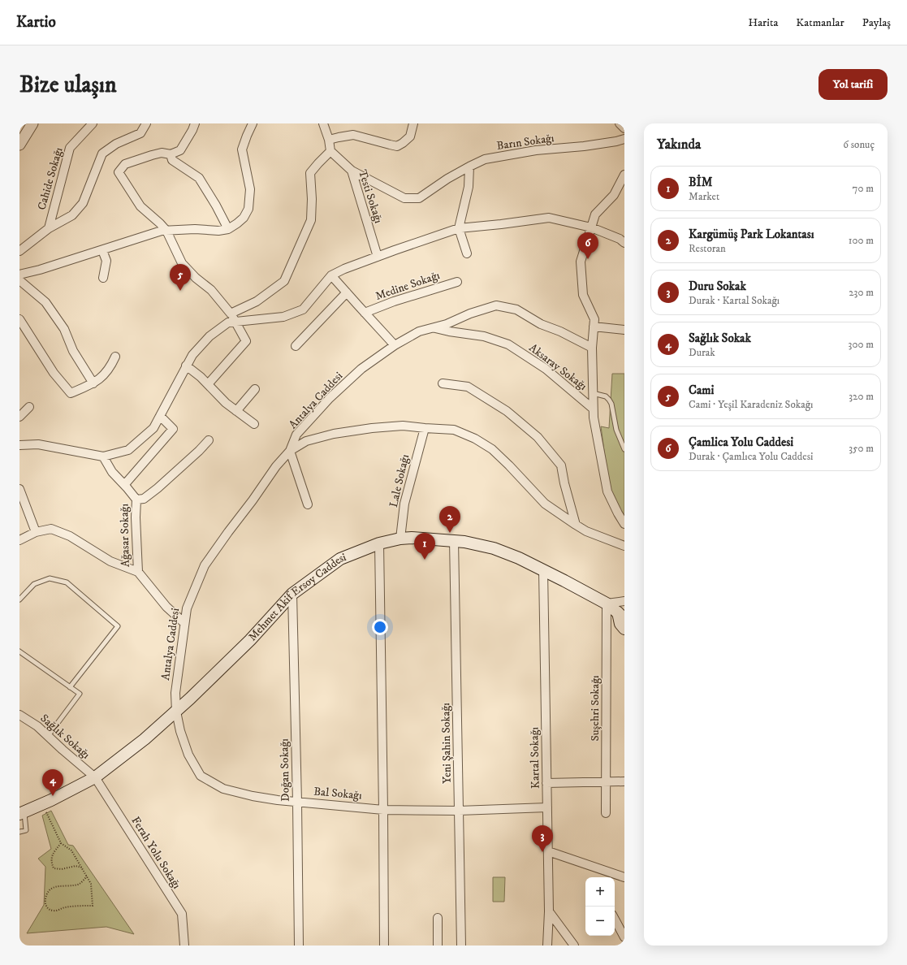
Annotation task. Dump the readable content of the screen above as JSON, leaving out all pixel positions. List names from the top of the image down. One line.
{"streets":{"main road":["Mehmet Akif Ersoy Caddesi"],"street":["Barın Sokağı","Cahide Sokağı","Testi Sokağı","Medine Sokağı","Aksaray Sokağı","Antalya Caddesi","Lale Sokağı","Ağasar Sokağı","Suşehri Sokağı","Sağlık Sokağı","Yeni Şahin Sokağı","Kartal Sokağı","Doğan Sokağı","Bal Sokağı","Ferah Yolu Sokağı"]},"crossings":[["Barın Sokağı","Testi Sokağı"],["Aksaray Sokağı","Antalya Caddesi"],["Antalya Caddesi","Mehmet Akif Ersoy Caddesi"],["Antalya Caddesi","Bal Sokağı"],["Lale Sokağı","Mehmet Akif Ersoy Caddesi"],["Mehmet Akif Ersoy Caddesi","Suşehri Sokağı"],["Mehmet Akif Ersoy Caddesi","Sağlık Sokağı"],["Mehmet Akif Ersoy Caddesi","Yeni Şahin Sokağı"],["Mehmet Akif Ersoy Caddesi","Kartal Sokağı"],["Mehmet Akif Ersoy Caddesi","Doğan Sokağı"],["Mehmet Akif Ersoy Caddesi","Bal Sokağı"],["Mehmet Akif Ersoy Caddesi","Ferah Yolu Sokağı"],["Sağlık Sokağı","Ferah Yolu Sokağı"],["Yeni Şahin Sokağı","Bal Sokağı"],["Kartal Sokağı","Bal Sokağı"],["Doğan Sokağı","Bal Sokağı"]],"page":{"header":"Kartio","nav":["Harita","Katmanlar","Paylaş"],"buttons":"Yol tarifi","title":"Bize ulaşın","heading":["Yakında","6 sonuç"],"list":[{"mark":"1","name":"BİM","note":"Market","value":"70 m"},{"mark":"2","name":"Kargümüş Park Lokantası","note":"Restoran","value":"100 m"},{"mark":"3","name":"Duru Sokak","note":"Durak · Kartal Sokağı","value":"230 m"},{"mark":"4","name":"Sağlık Sokak","note":"Durak","value":"300 m"},{"mark":"5","name":"Cami","note":"Cami · Yeşil Karadeniz Sokağı","value":"320 m"},{"mark":"6","name":"Çamlica Yolu Caddesi","note":"Durak · Çamlıca Yolu Caddesi","value":"350 m"}],"pins":["6","5","2","1","4","3"],"map_buttons":["+","−"]}}
